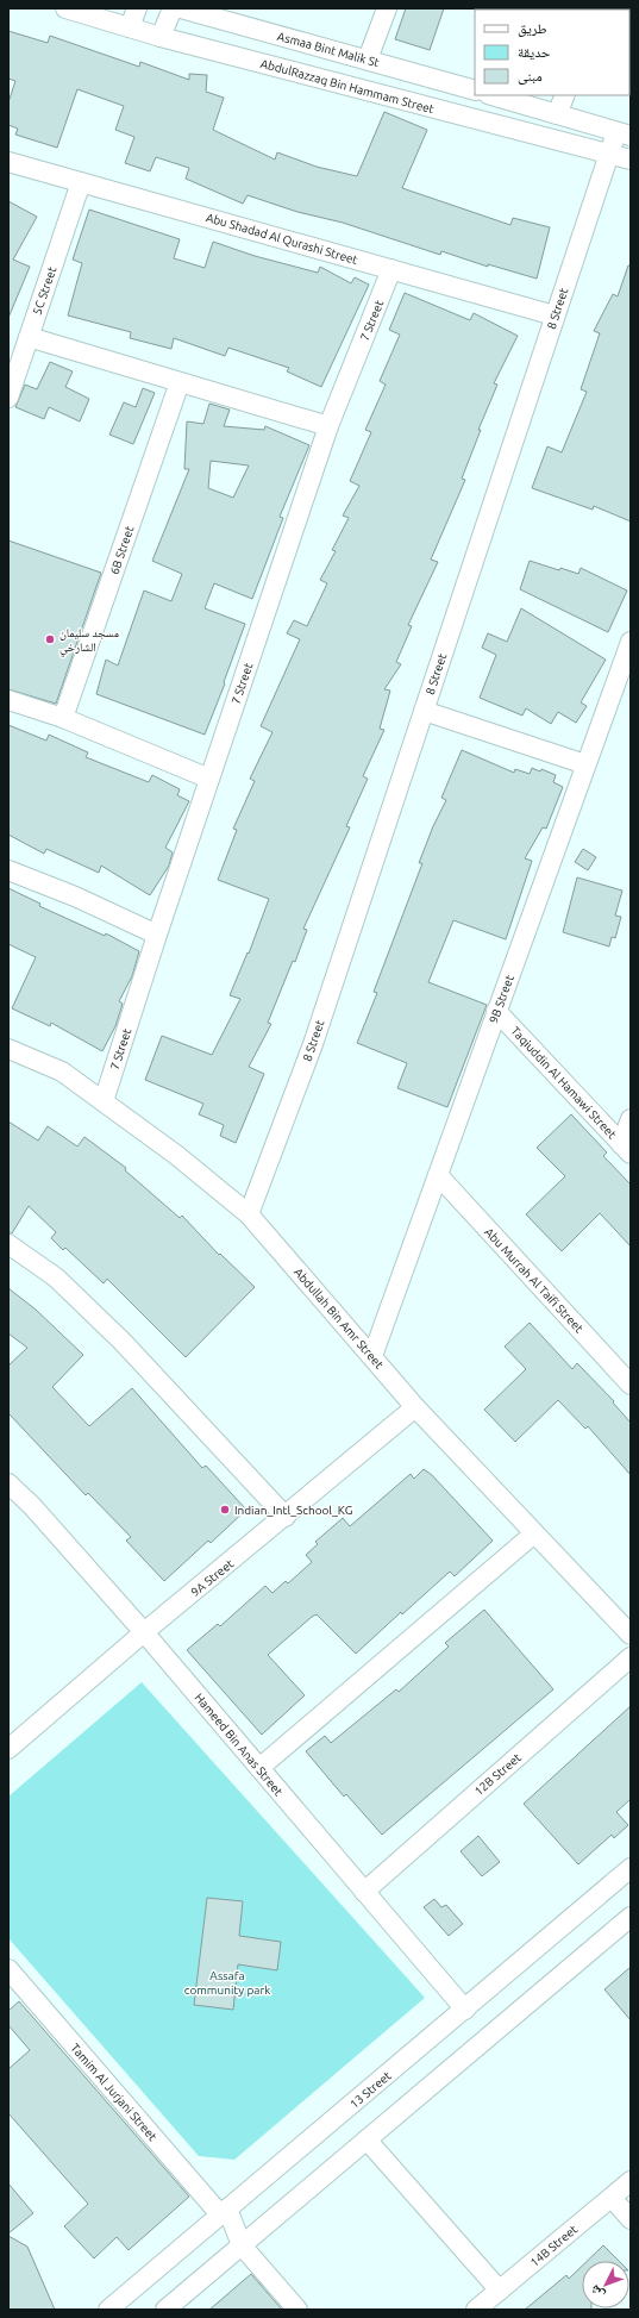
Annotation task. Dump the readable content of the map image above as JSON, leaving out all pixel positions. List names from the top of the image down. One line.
{"streets":{"street":["Asmaa Bint Malik St","AbdulRazzaq Bin Hammam Street","Abu Shadad Al Qurashi Street","5C Street","8 Street","7 Street","6B Street","9B Street","Taqiuddin Al Hamawi Street","Abu Murrah Al Taifi Street","Abdullah Bin Amr Street","9A Street","Hameed Bin Anas Street","12B Street","13 Street","Tamim Al Jurjani Street","14B Street"]},"crossings":[["AbdulRazzaq Bin Hammam Street","8 Street"],["Abu Shadad Al Qurashi Street","5C Street"],["Abu Shadad Al Qurashi Street","8 Street"],["Abu Shadad Al Qurashi Street","7 Street"],["8 Street","Abdullah Bin Amr Street"],["7 Street","Abdullah Bin Amr Street"],["9B Street","Taqiuddin Al Hamawi Street"],["9B Street","Abu Murrah Al Taifi Street"],["9B Street","Abdullah Bin Amr Street"],["Abdullah Bin Amr Street","9A Street"],["9A Street","Hameed Bin Anas Street"],["Hameed Bin Anas Street","12B Street"],["Hameed Bin Anas Street","13 Street"],["13 Street","Tamim Al Jurjani Street"]],"parks":["Assafa community park"],"places":["مسجد سليمان الشارخي","Indian_Intl_School_KG"],"legend":["طريق","حديقة","مبنى"],"north":"bottom left"}
